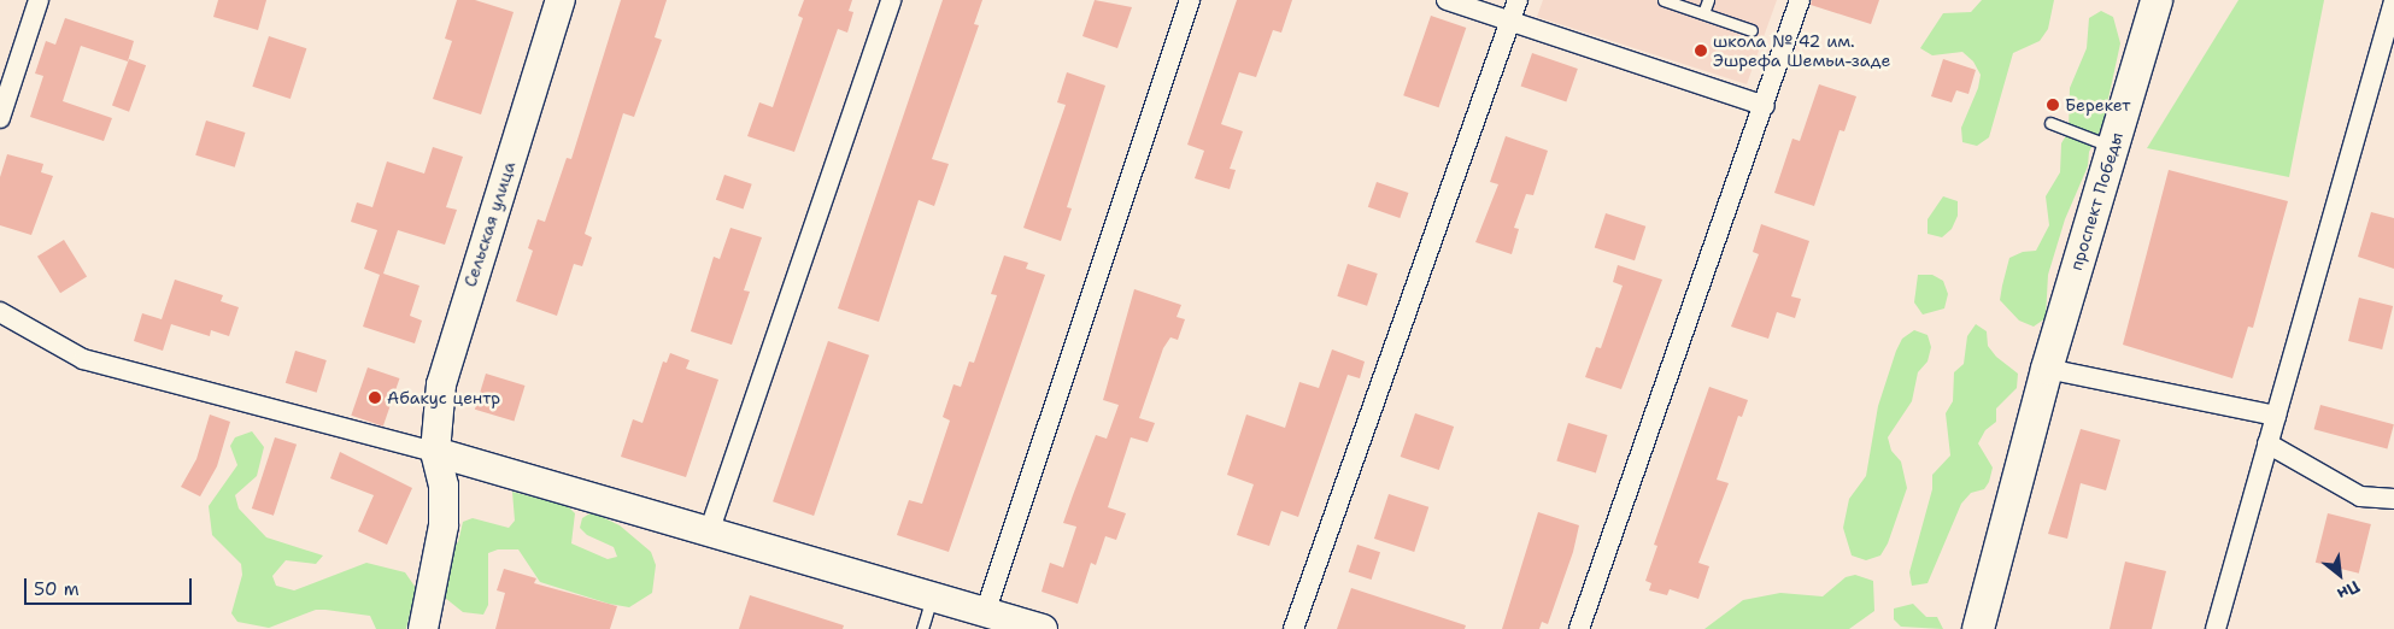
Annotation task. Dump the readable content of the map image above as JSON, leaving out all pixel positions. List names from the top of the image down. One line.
{"streets":{"main road":["проспект Победы","Сельская улица"]},"places":["школа № 42 им. Эшрефа Шемьи-заде","Берекет","Абакус центр"],"scale_bar":"50 m","north":"bottom right"}
